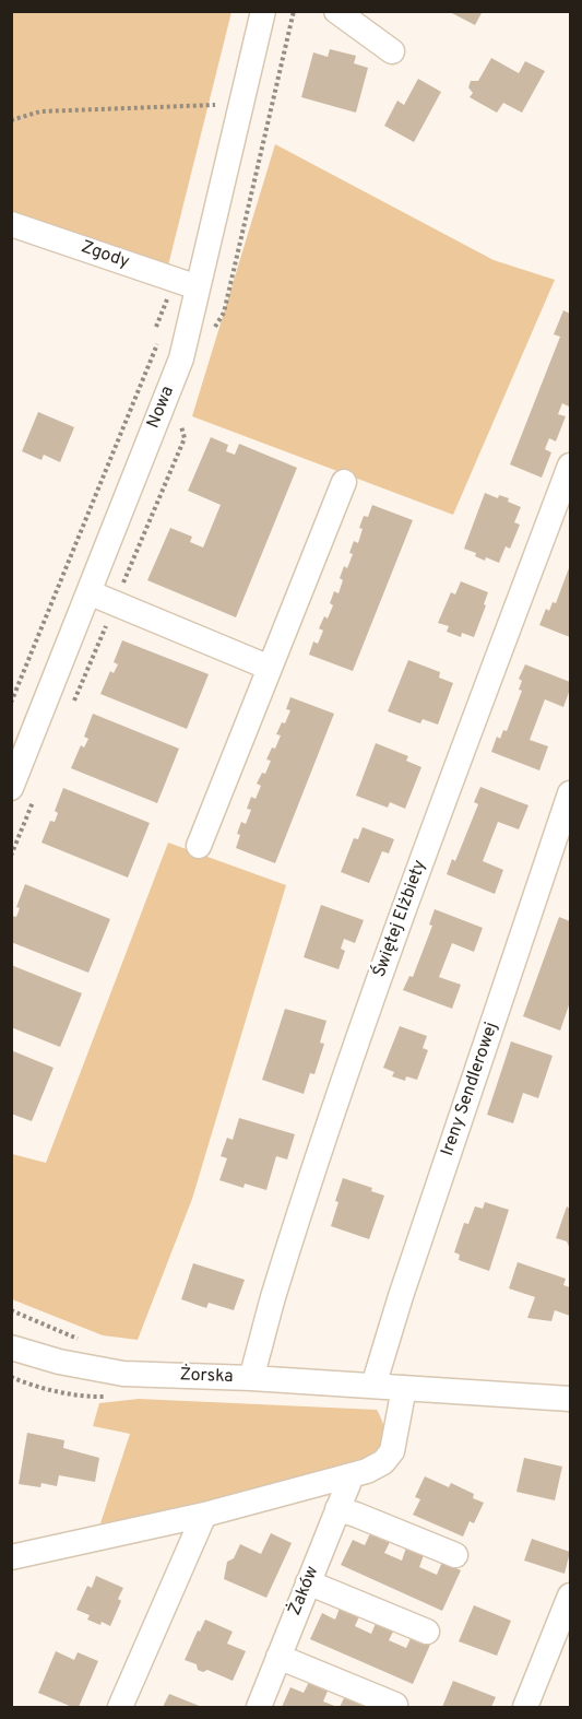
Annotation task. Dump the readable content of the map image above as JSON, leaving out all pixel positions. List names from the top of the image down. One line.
{"streets":{"street":["Zgody","Nowa","Świętej Elżbiety","Ireny Sendlerowej","Żorska","Żaków"]},"crossings":[["Zgody","Nowa"],["Świętej Elżbiety","Żorska"],["Ireny Sendlerowej","Żorska"]]}
